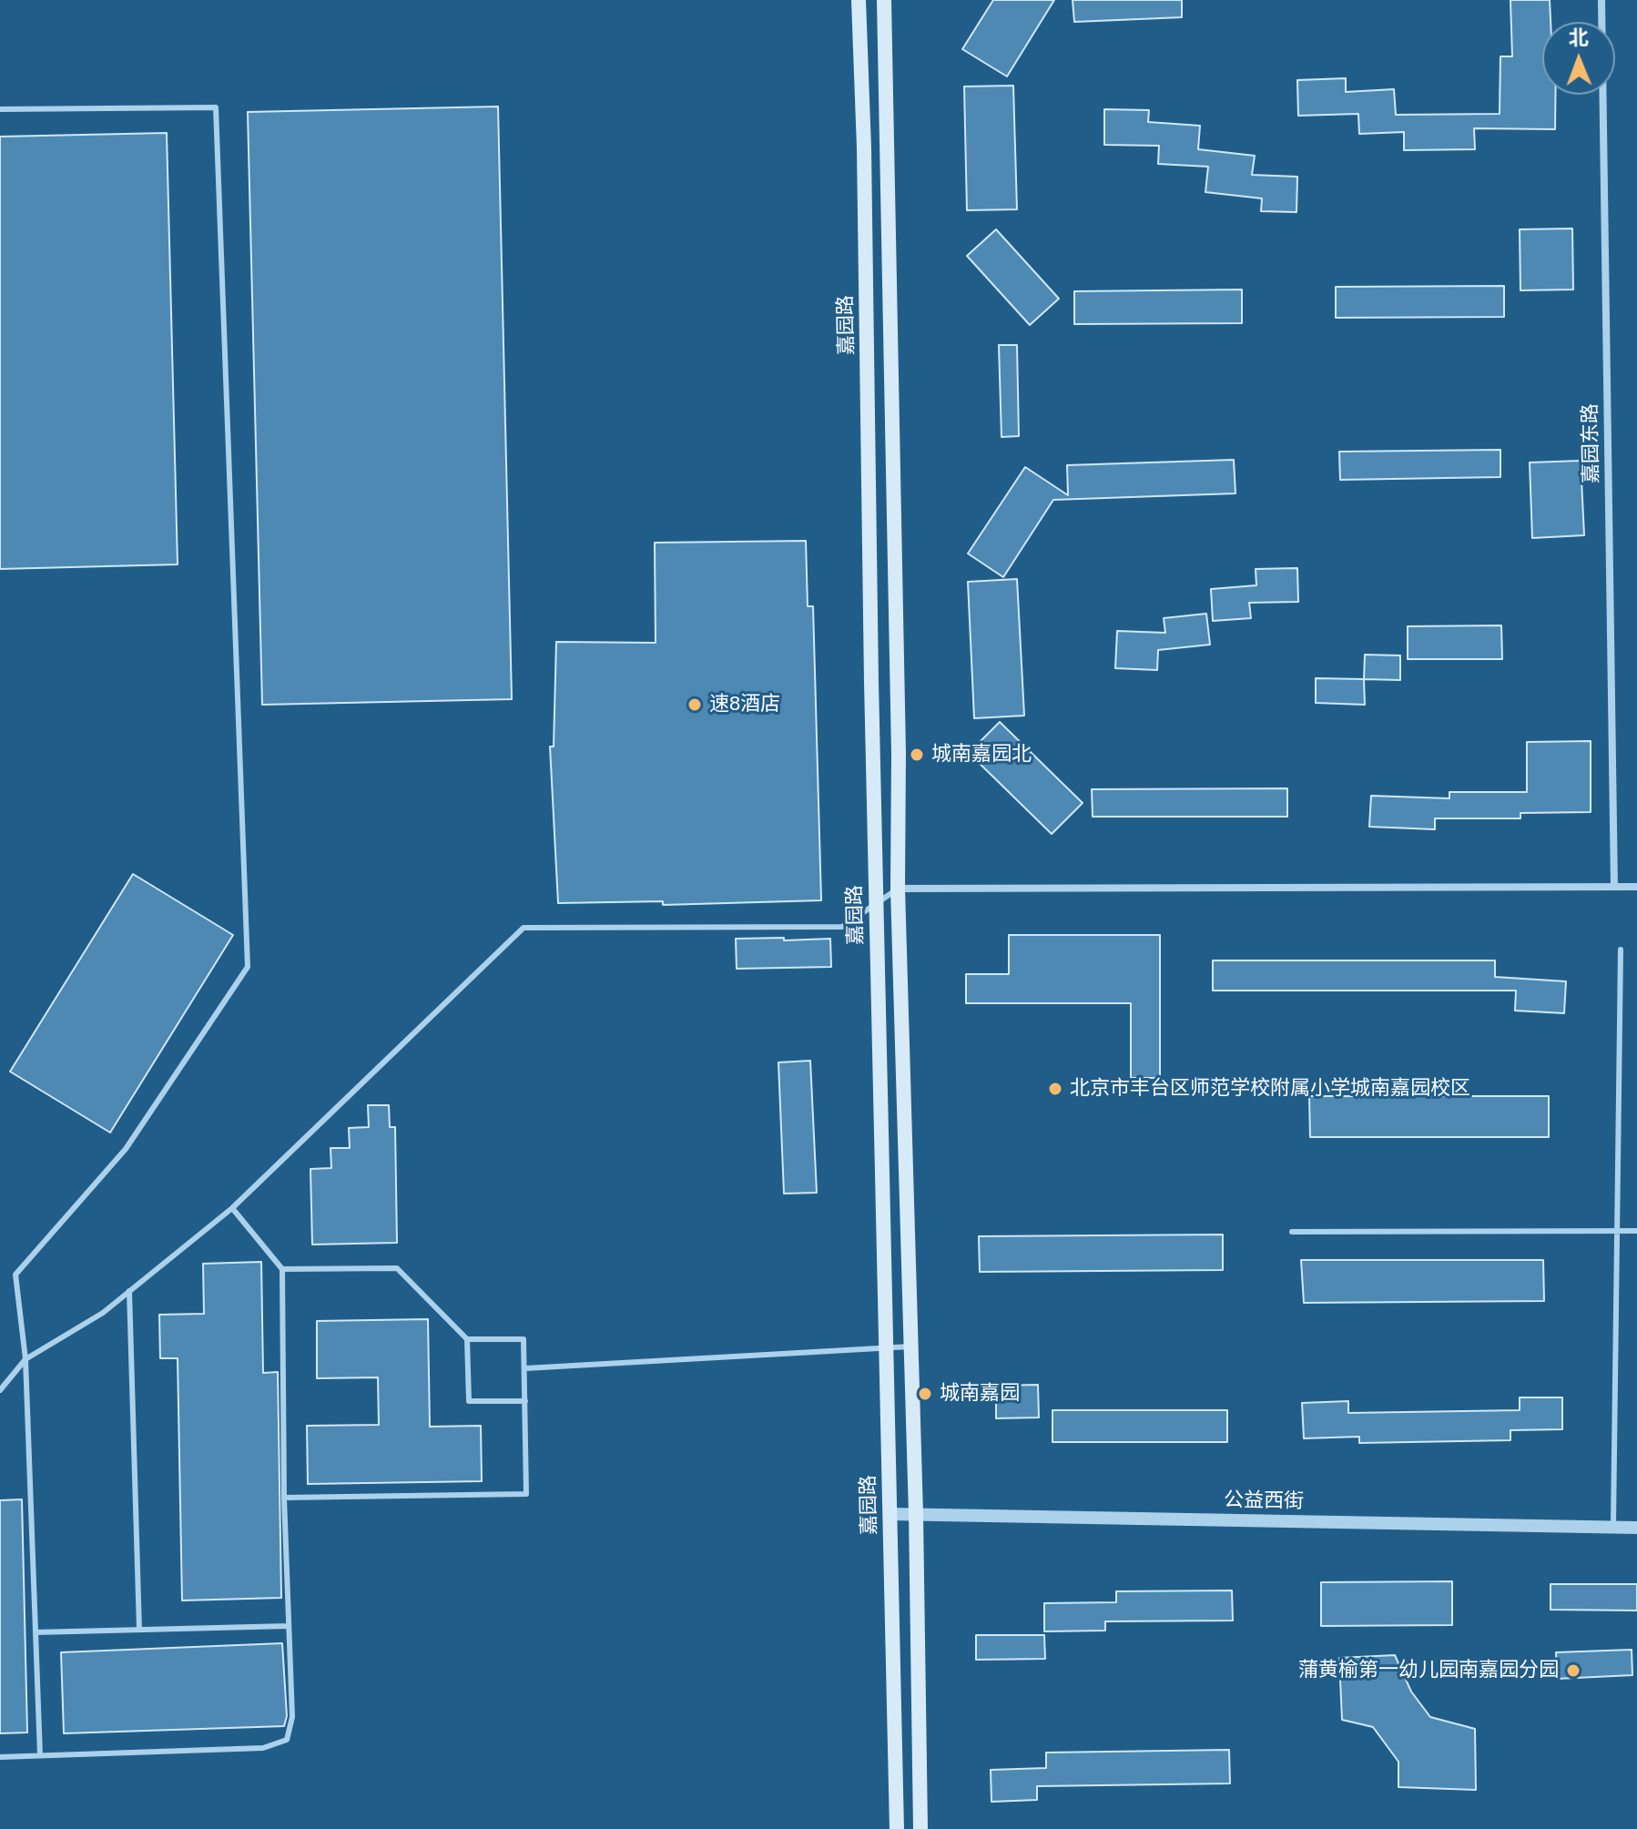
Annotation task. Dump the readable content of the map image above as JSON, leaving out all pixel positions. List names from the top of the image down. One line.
{"streets":{"main road":["嘉园路"],"street":["嘉园东路","公益西街"]},"crossings":[["嘉园路","公益西街"]],"places":["速8酒店","城南嘉园北","北京市丰台区师范学校附属小学城南嘉园校区","城南嘉园","蒲黄榆第一幼儿园南嘉园分园"],"north":"top"}
